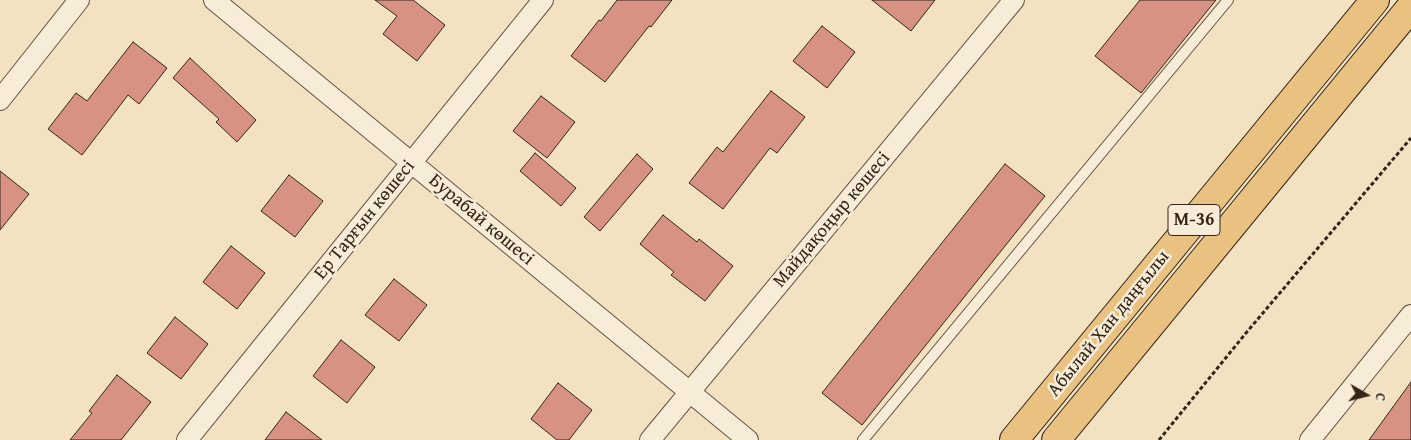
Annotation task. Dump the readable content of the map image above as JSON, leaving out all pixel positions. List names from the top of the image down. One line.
{"streets":{"main road":["M-36","Абылай Хан даңғылы"],"street":["Ер Тарғын көшесі","Бурабай көшесі","Майдақоңыр көшесі"]},"crossings":[["Ер Тарғын көшесі","Бурабай көшесі"],["Бурабай көшесі","Майдақоңыр көшесі"]],"north":"right"}
